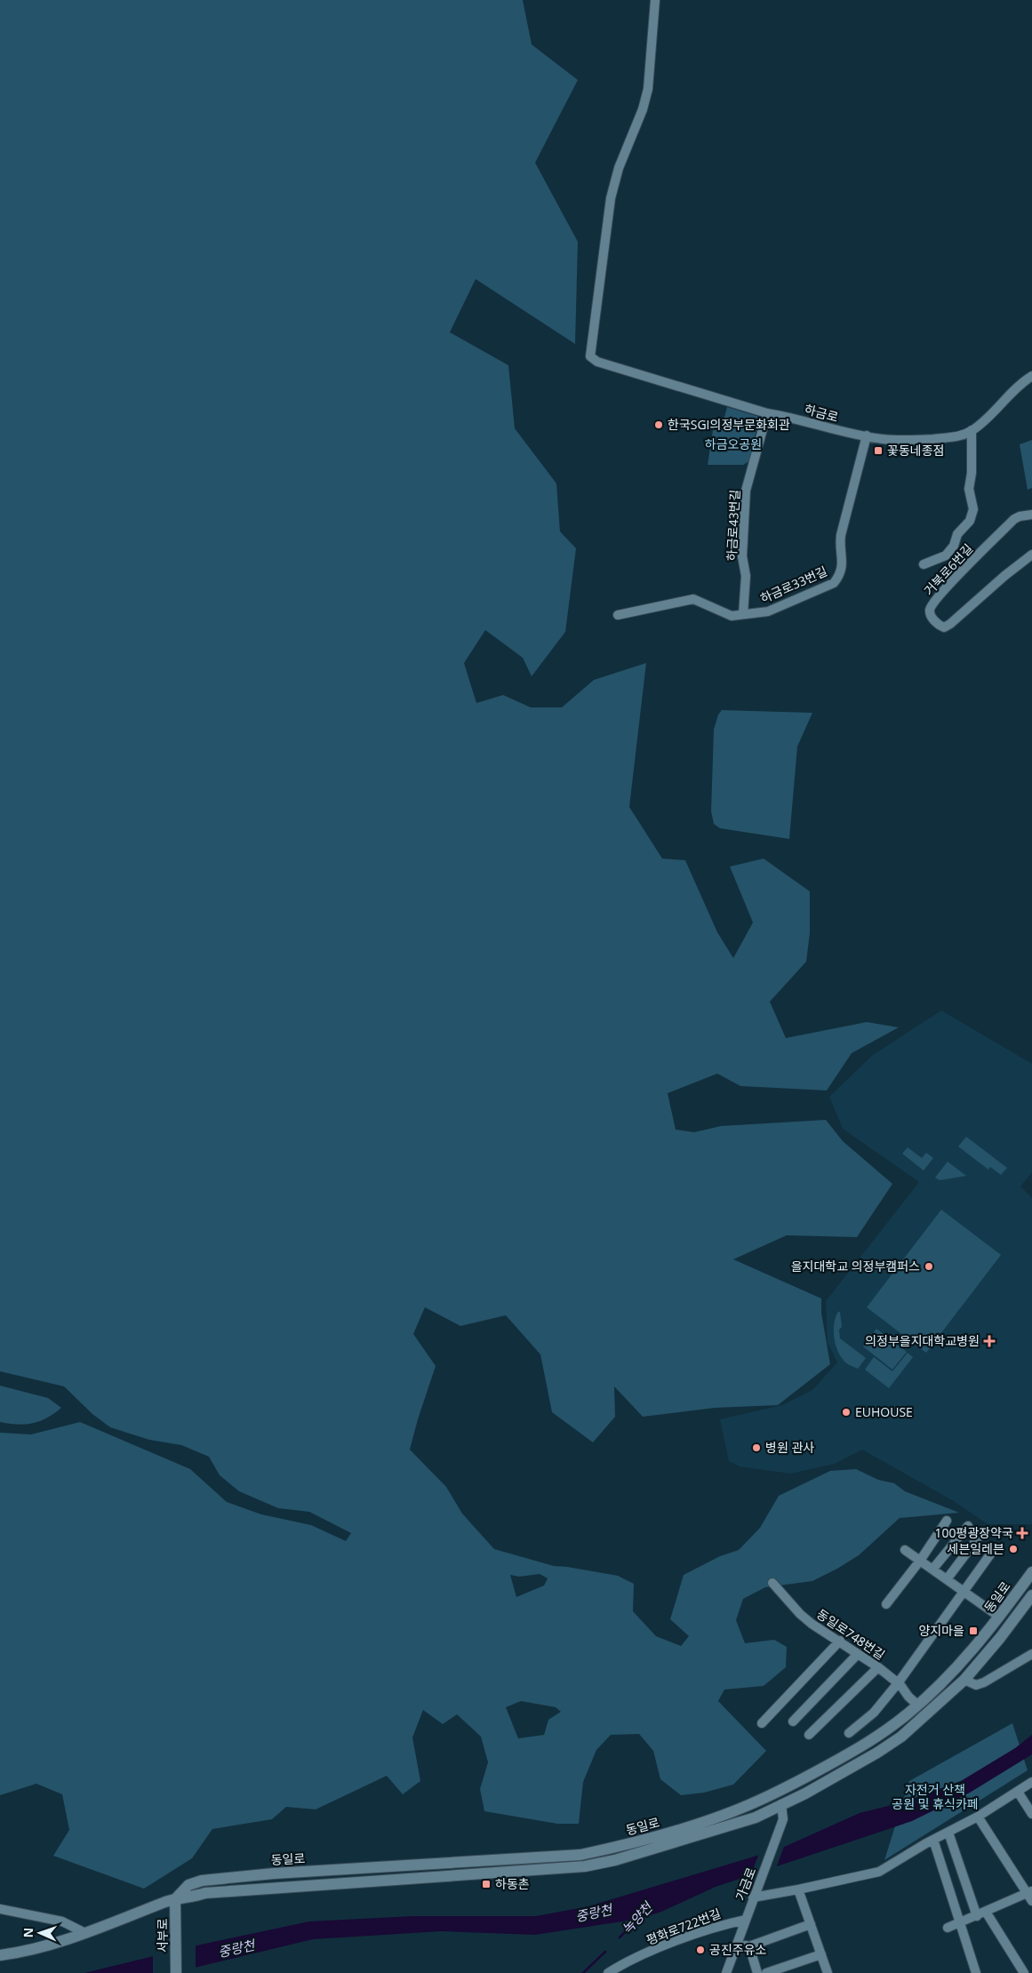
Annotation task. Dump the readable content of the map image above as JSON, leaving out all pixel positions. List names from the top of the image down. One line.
{"streets":{"street":["하금로","하금로43번길","거북로6번길","하금로33번길","동일로","동일로748번길","가금로","평화로722번길","서부로"]},"crossings":[["하금로","하금로43번길"],["하금로","하금로33번길"],["하금로43번길","하금로33번길"],["동일로","동일로748번길"],["동일로","가금로"],["동일로","서부로"],["가금로","평화로722번길"]],"water":["중랑천","녹양천"],"parks":["하금오공원","자전거 산책 공원 및 휴식카페"],"places":{"other":["한국SGI의정부문화회관","을지대학교 의정부캠퍼스","EUHOUSE","병원 관사","세븐일레븐","공진주유소"],"transit":["꽃동네종점","양지마을","하동촌"],"health":["의정부을지대학교병원","100평광장약국"]},"north":"left"}
